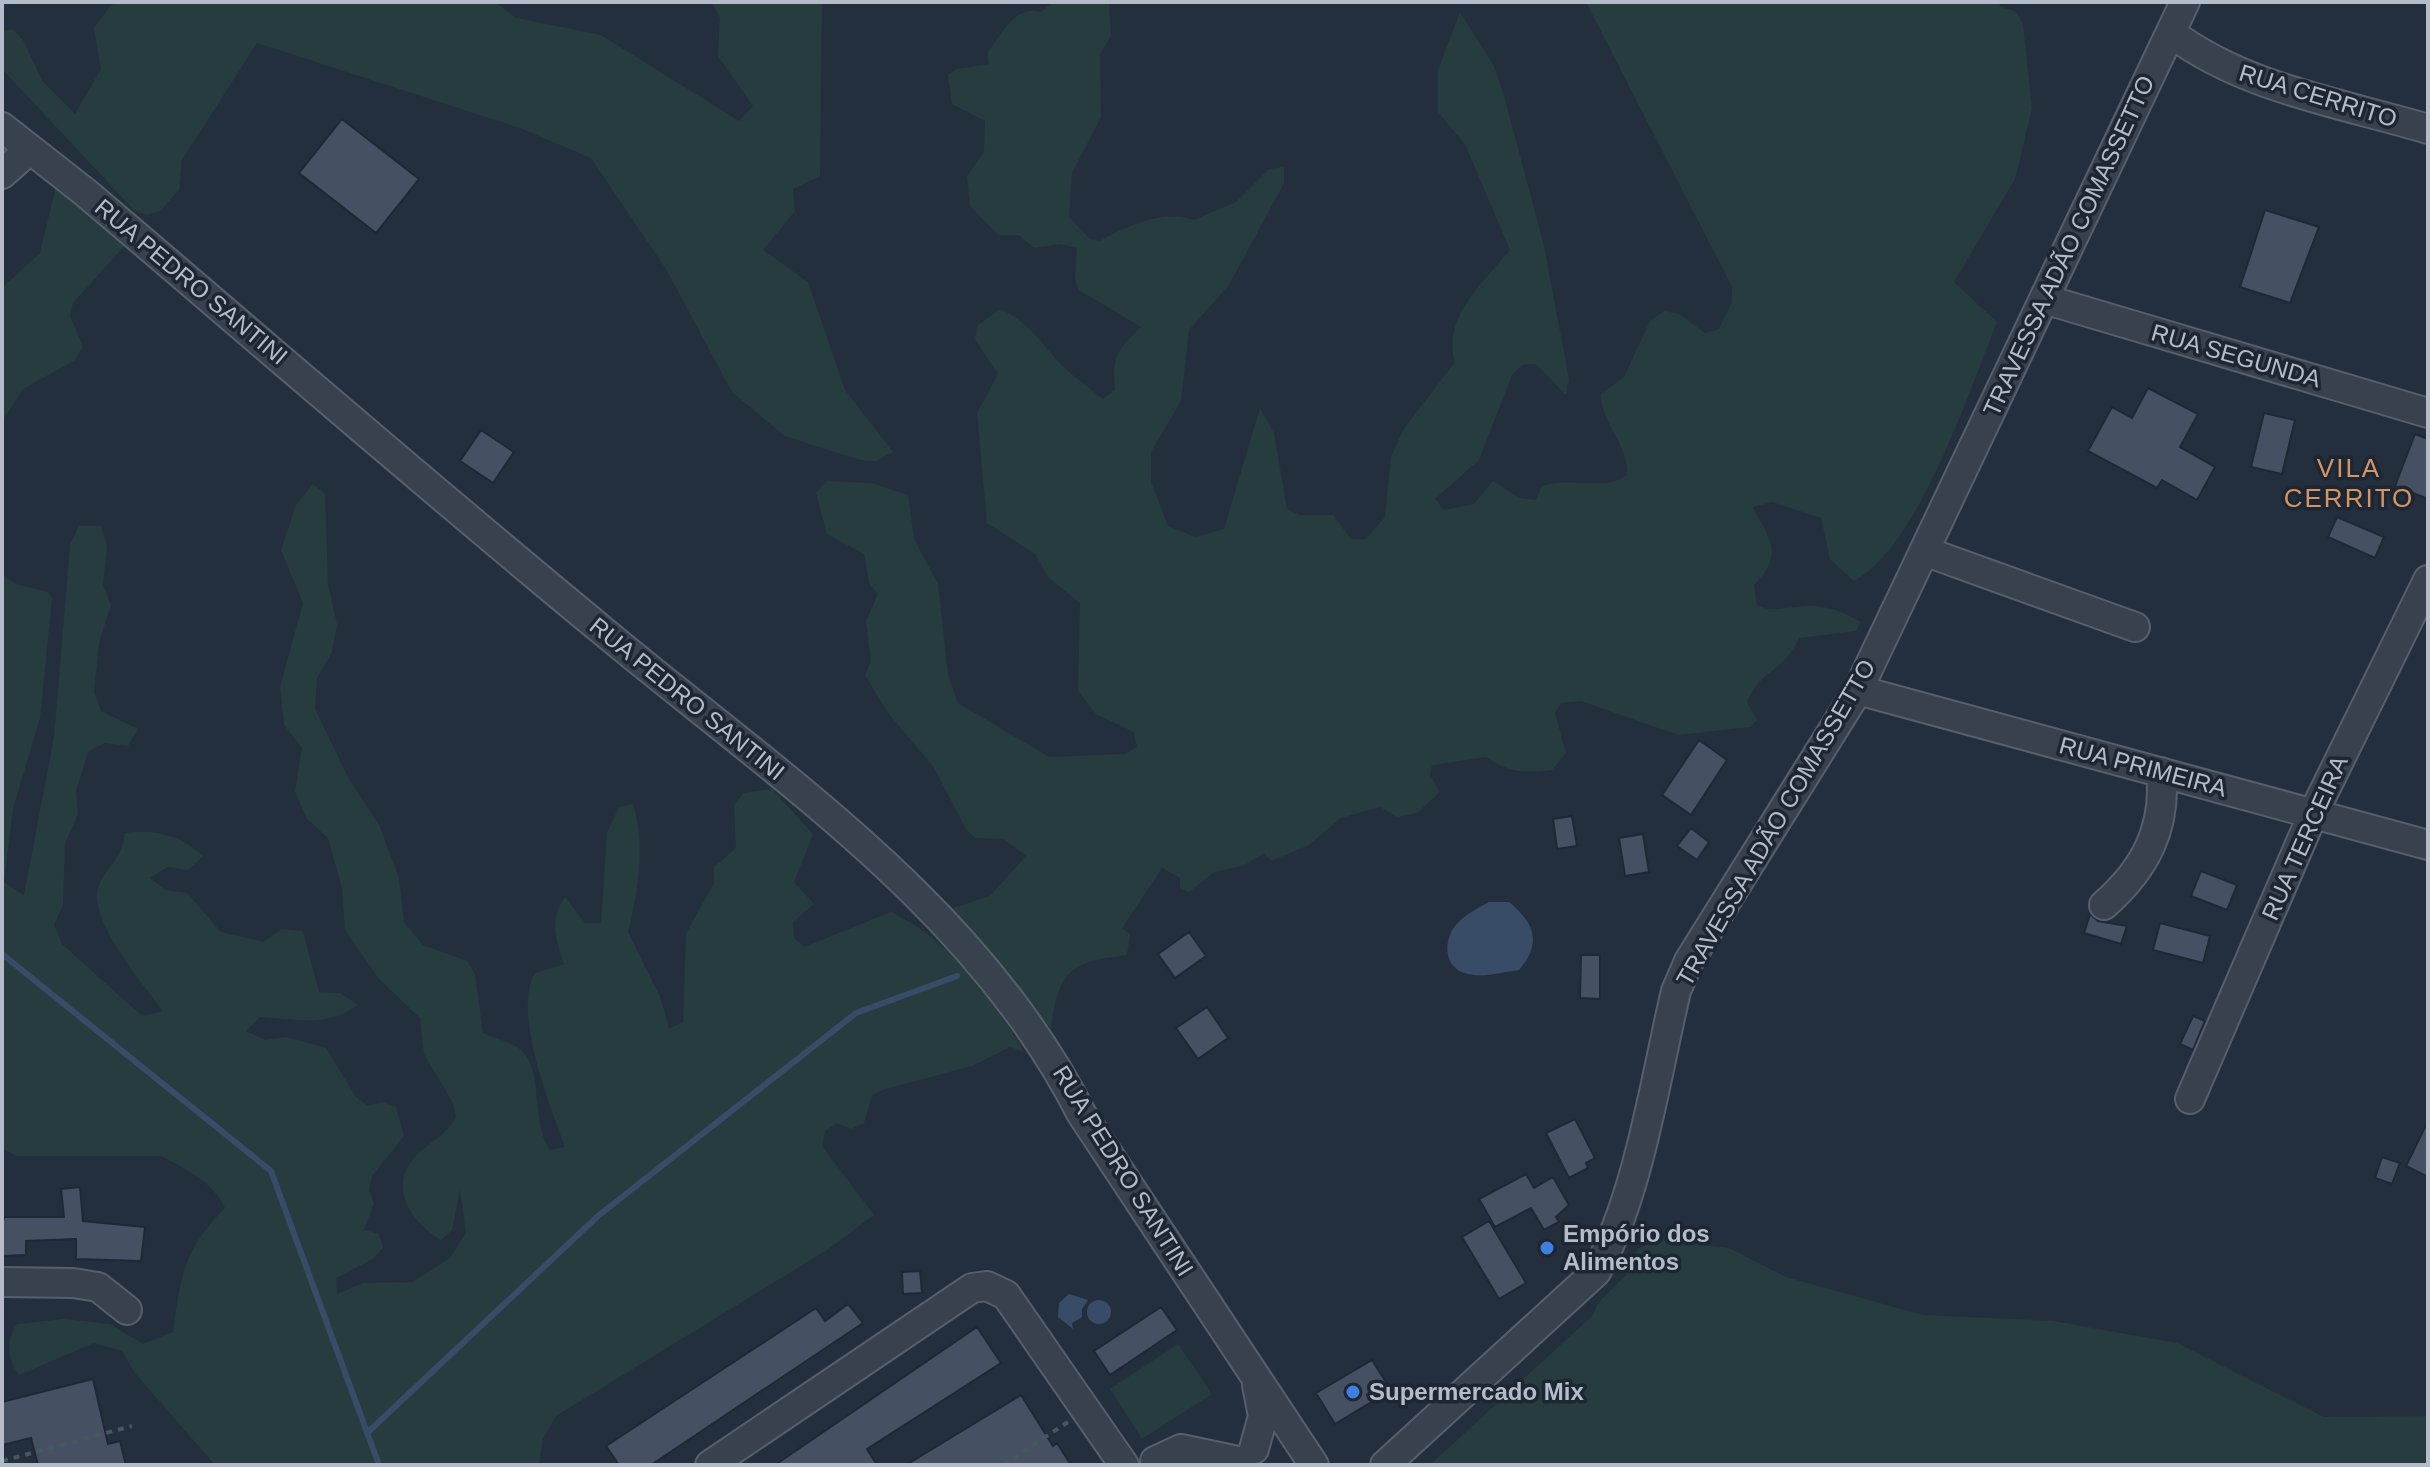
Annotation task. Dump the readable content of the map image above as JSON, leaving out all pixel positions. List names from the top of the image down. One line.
{"streets":{"street":["RUA CERRITO","TRAVESSA ADÃO COMASSETTO","RUA PEDRO SANTINI","RUA SEGUNDA","RUA PRIMEIRA","RUA TERCEIRA"]},"crossings":[["RUA CERRITO","TRAVESSA ADÃO COMASSETTO"],["TRAVESSA ADÃO COMASSETTO","RUA SEGUNDA"],["TRAVESSA ADÃO COMASSETTO","RUA PRIMEIRA"],["RUA PRIMEIRA","RUA TERCEIRA"]],"districts":["VILA CERRITO"],"places":["Empório dos Alimentos","Supermercado Mix"]}
